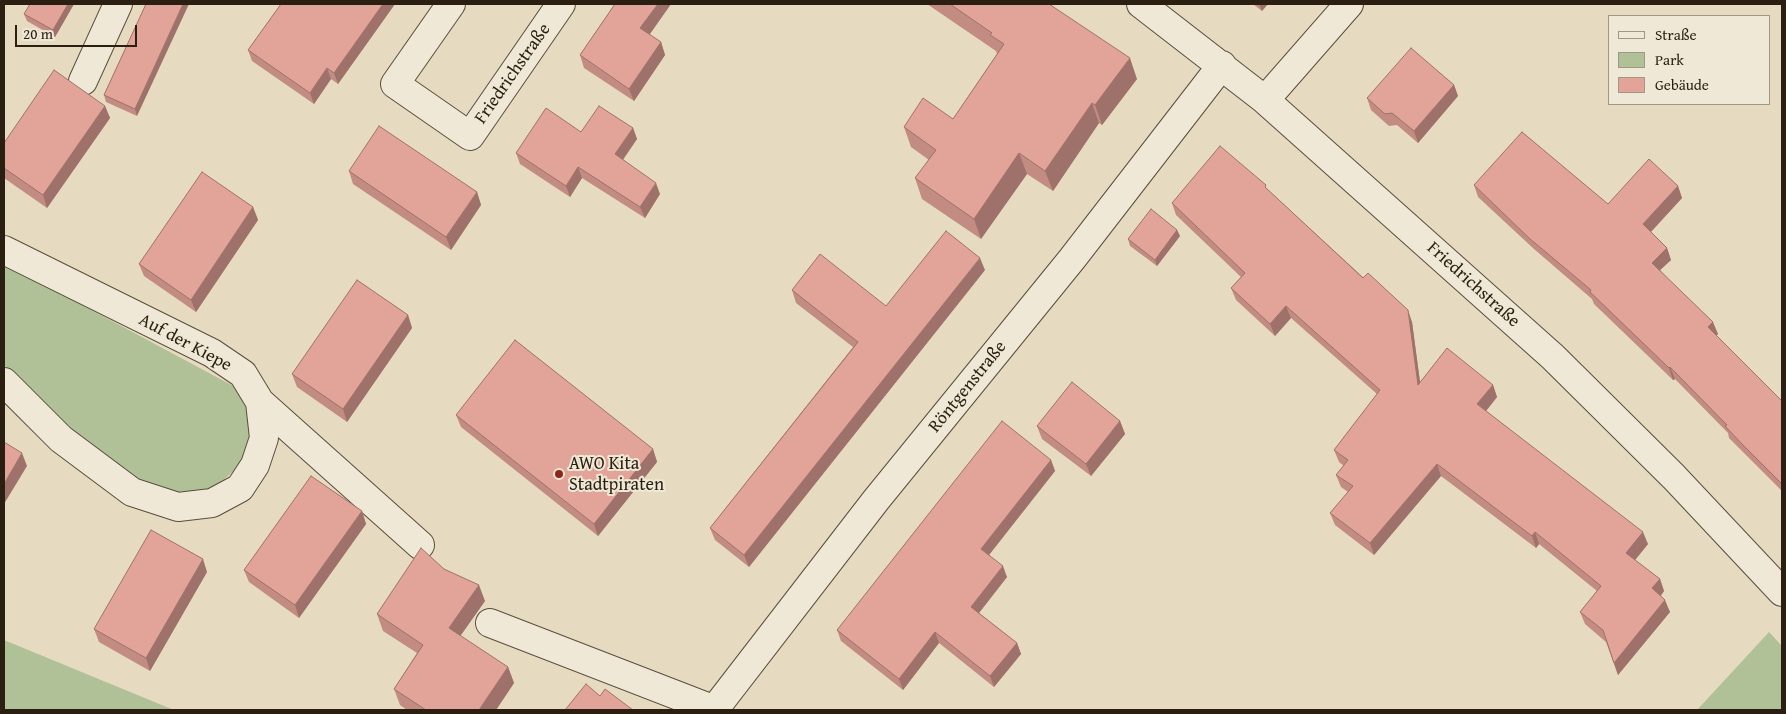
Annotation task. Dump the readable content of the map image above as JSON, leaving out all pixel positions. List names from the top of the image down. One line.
{"streets":{"street":["Friedrichstraße","Auf der Kiepe","Röntgenstraße"]},"crossings":[["Friedrichstraße","Röntgenstraße"]],"places":["AWO Kita Stadtpiraten"],"legend":["Straße","Park","Gebäude"],"scale_bar":"20 m"}
